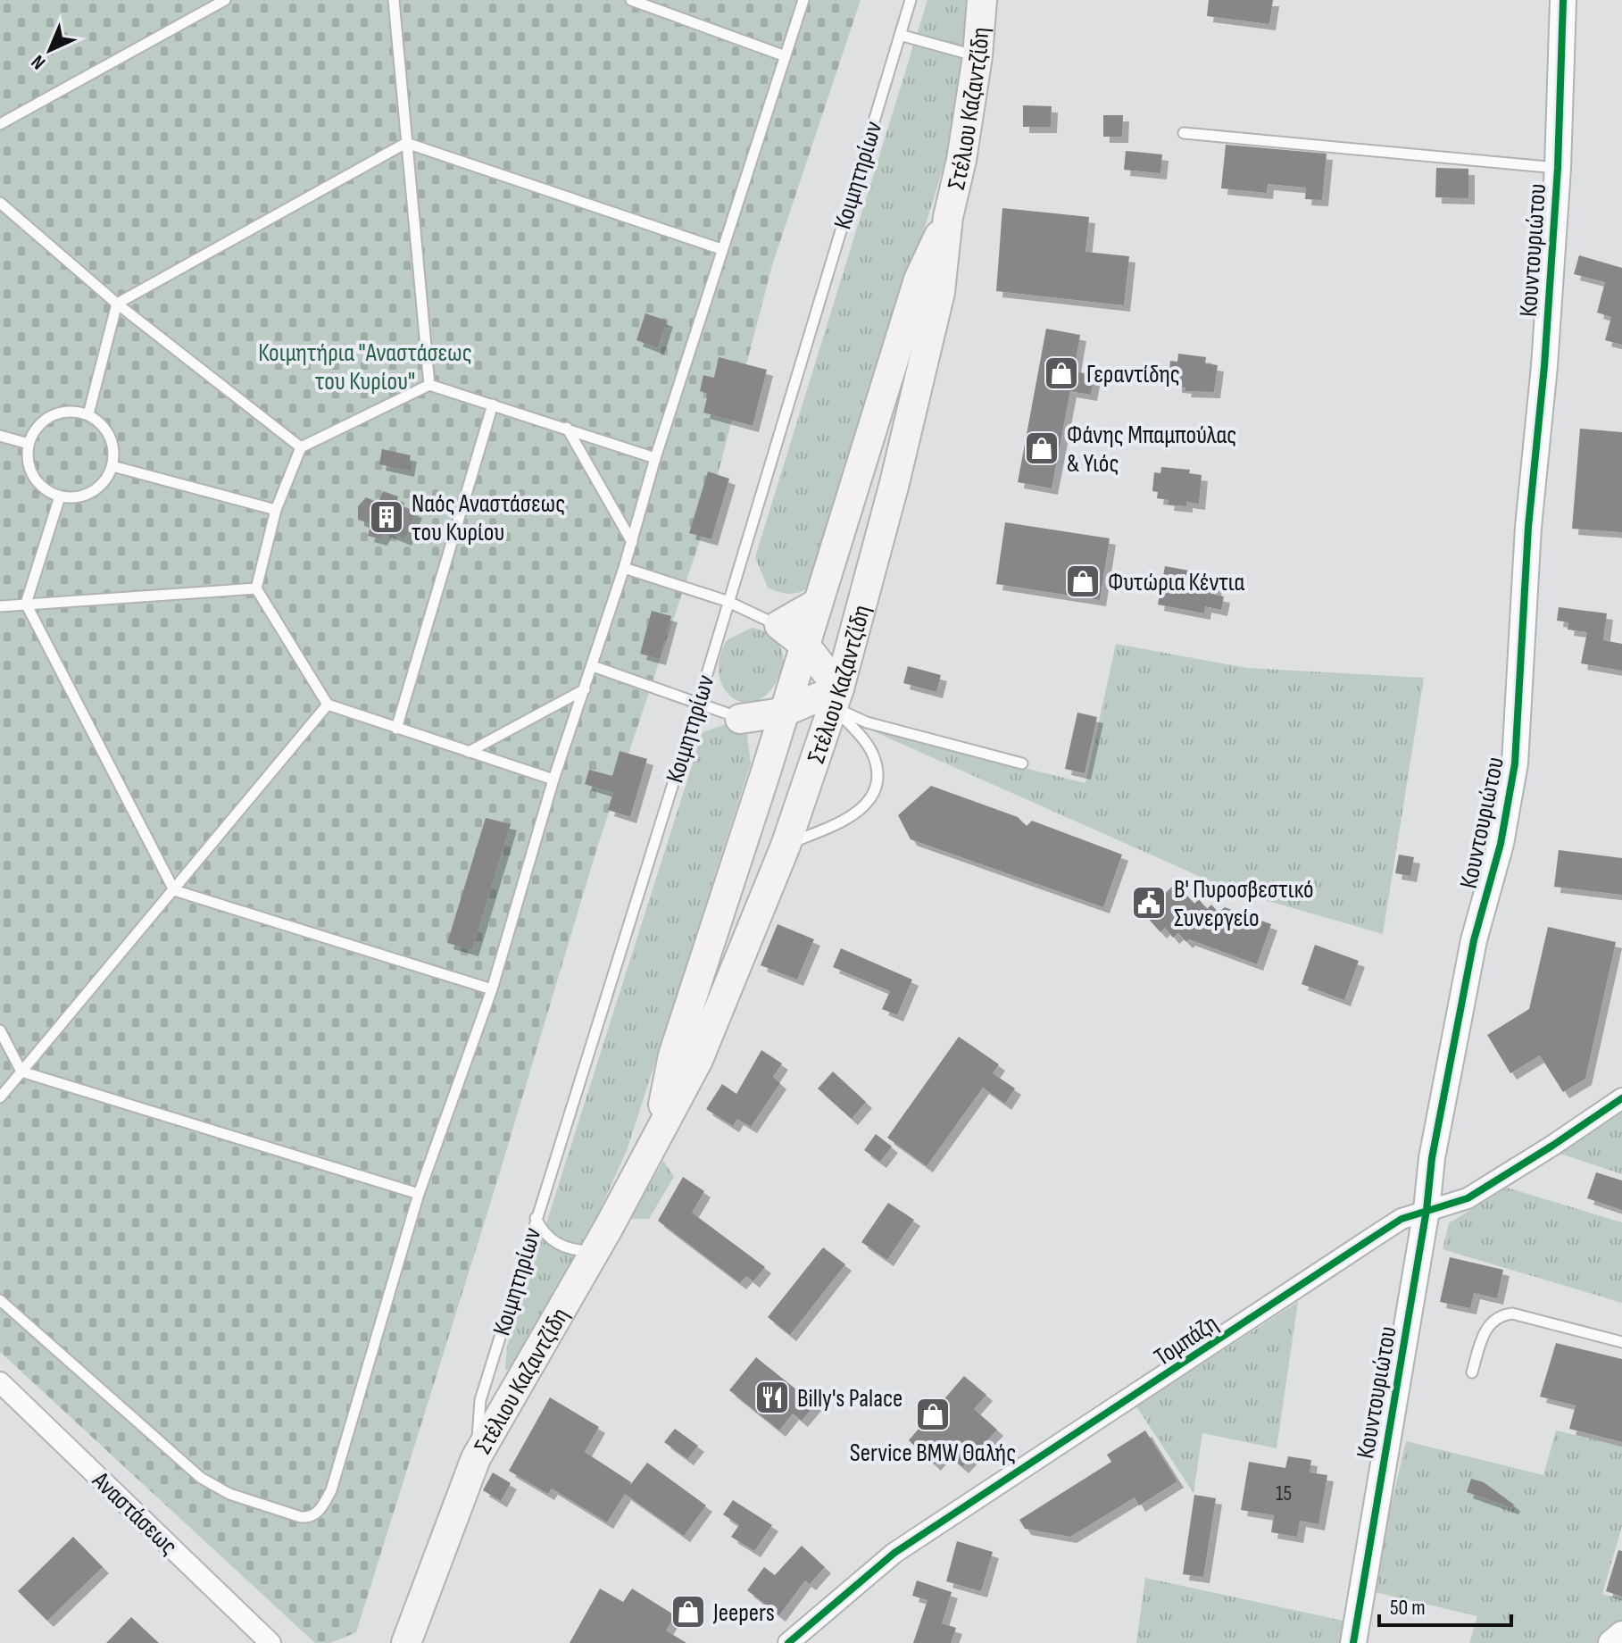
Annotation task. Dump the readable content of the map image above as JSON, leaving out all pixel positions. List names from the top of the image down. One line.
{"streets":{"main road":["Στέλιου Καζαντζίδη"],"street":["Κουντουριώτου","Τομπάζη","Αναστάσεως"],"lane":["Κοιμητηρίων"]},"crossings":[["Στέλιου Καζαντζίδη","Κοιμητηρίων"],["Κουντουριώτου","Τομπάζη"]],"parks":["Κοιμητήρια \"Αναστάσεως του Κυρίου\""],"places":{"shop":["Γεραντίδης","Φάνης Μπαμπούλας & Υιός","Φυτώρια Κέντια","Service BMW Θαλής","Jeepers"],"building":["Ναός Αναστάσεως του Κυρίου"],"public building":["Β' Πυροσβεστικό Συνεργείο"],"restaurant":["Billy's Palace"]},"house_numbers":["15"],"scale_bar":"50 m","north":"bottom left"}
